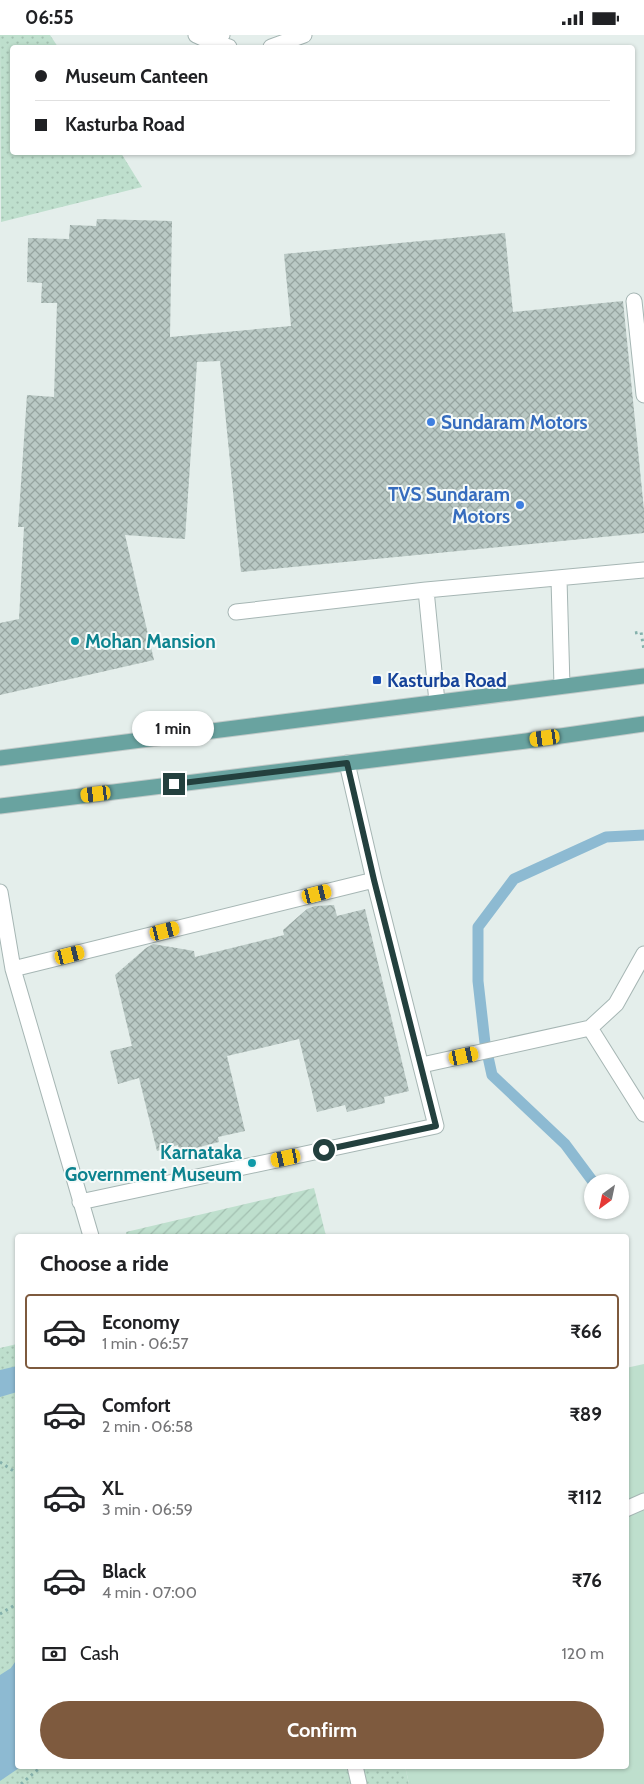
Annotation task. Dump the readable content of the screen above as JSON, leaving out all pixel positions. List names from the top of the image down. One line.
{"places":{"other":["Sundaram Motors","TVS Sundaram Motors","Mohan Mansion","Karnataka Government Museum"],"transit":["Kasturba Road"]},"north":"bottom left","page":{"status":"06:55","banner":["Museum Canteen","Kasturba Road"],"bubble":"1 min","heading":"Choose a ride","list":[{"name":"Economy","note":"1 min · 06:57","value":"₹66"},{"name":"Comfort","note":"2 min · 06:58","value":"₹89"},{"name":"XL","note":"3 min · 06:59","value":"₹112"},{"name":"Black","note":"4 min · 07:00","value":"₹76"}],"pay":["Cash","120 m"],"buttons":"Confirm"}}
